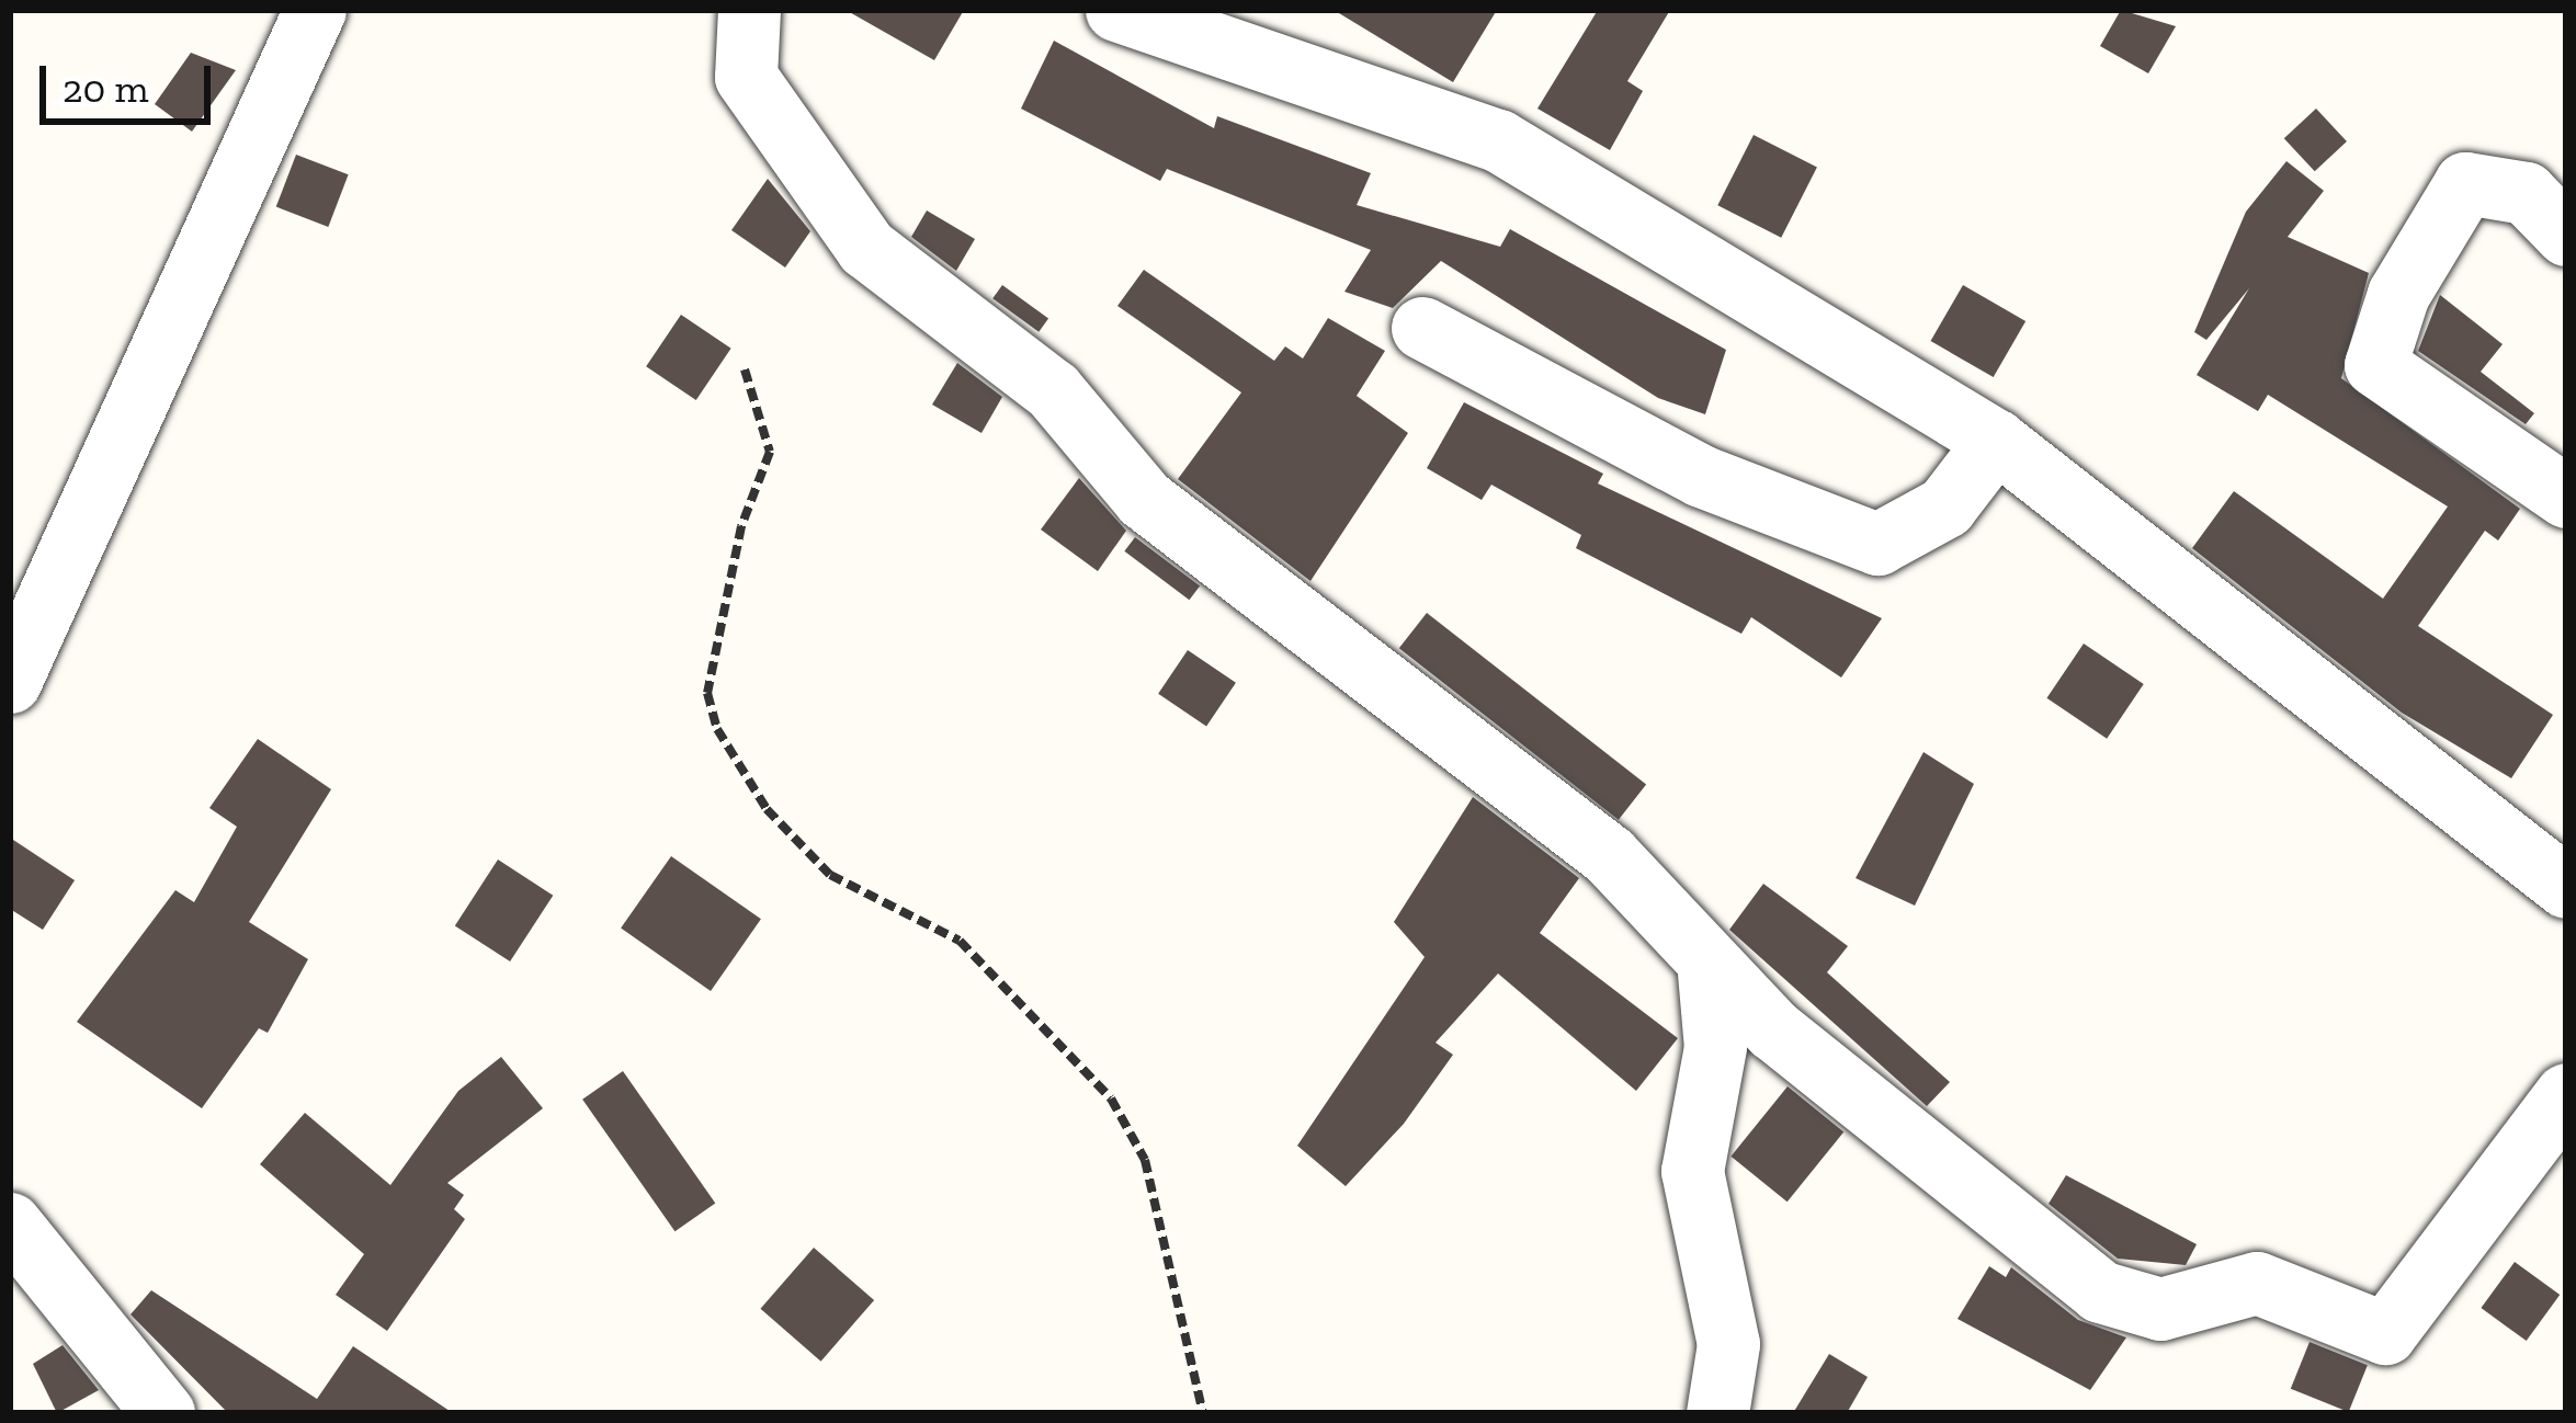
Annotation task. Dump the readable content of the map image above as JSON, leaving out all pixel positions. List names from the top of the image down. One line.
{"scale_bar":"20 m"}
